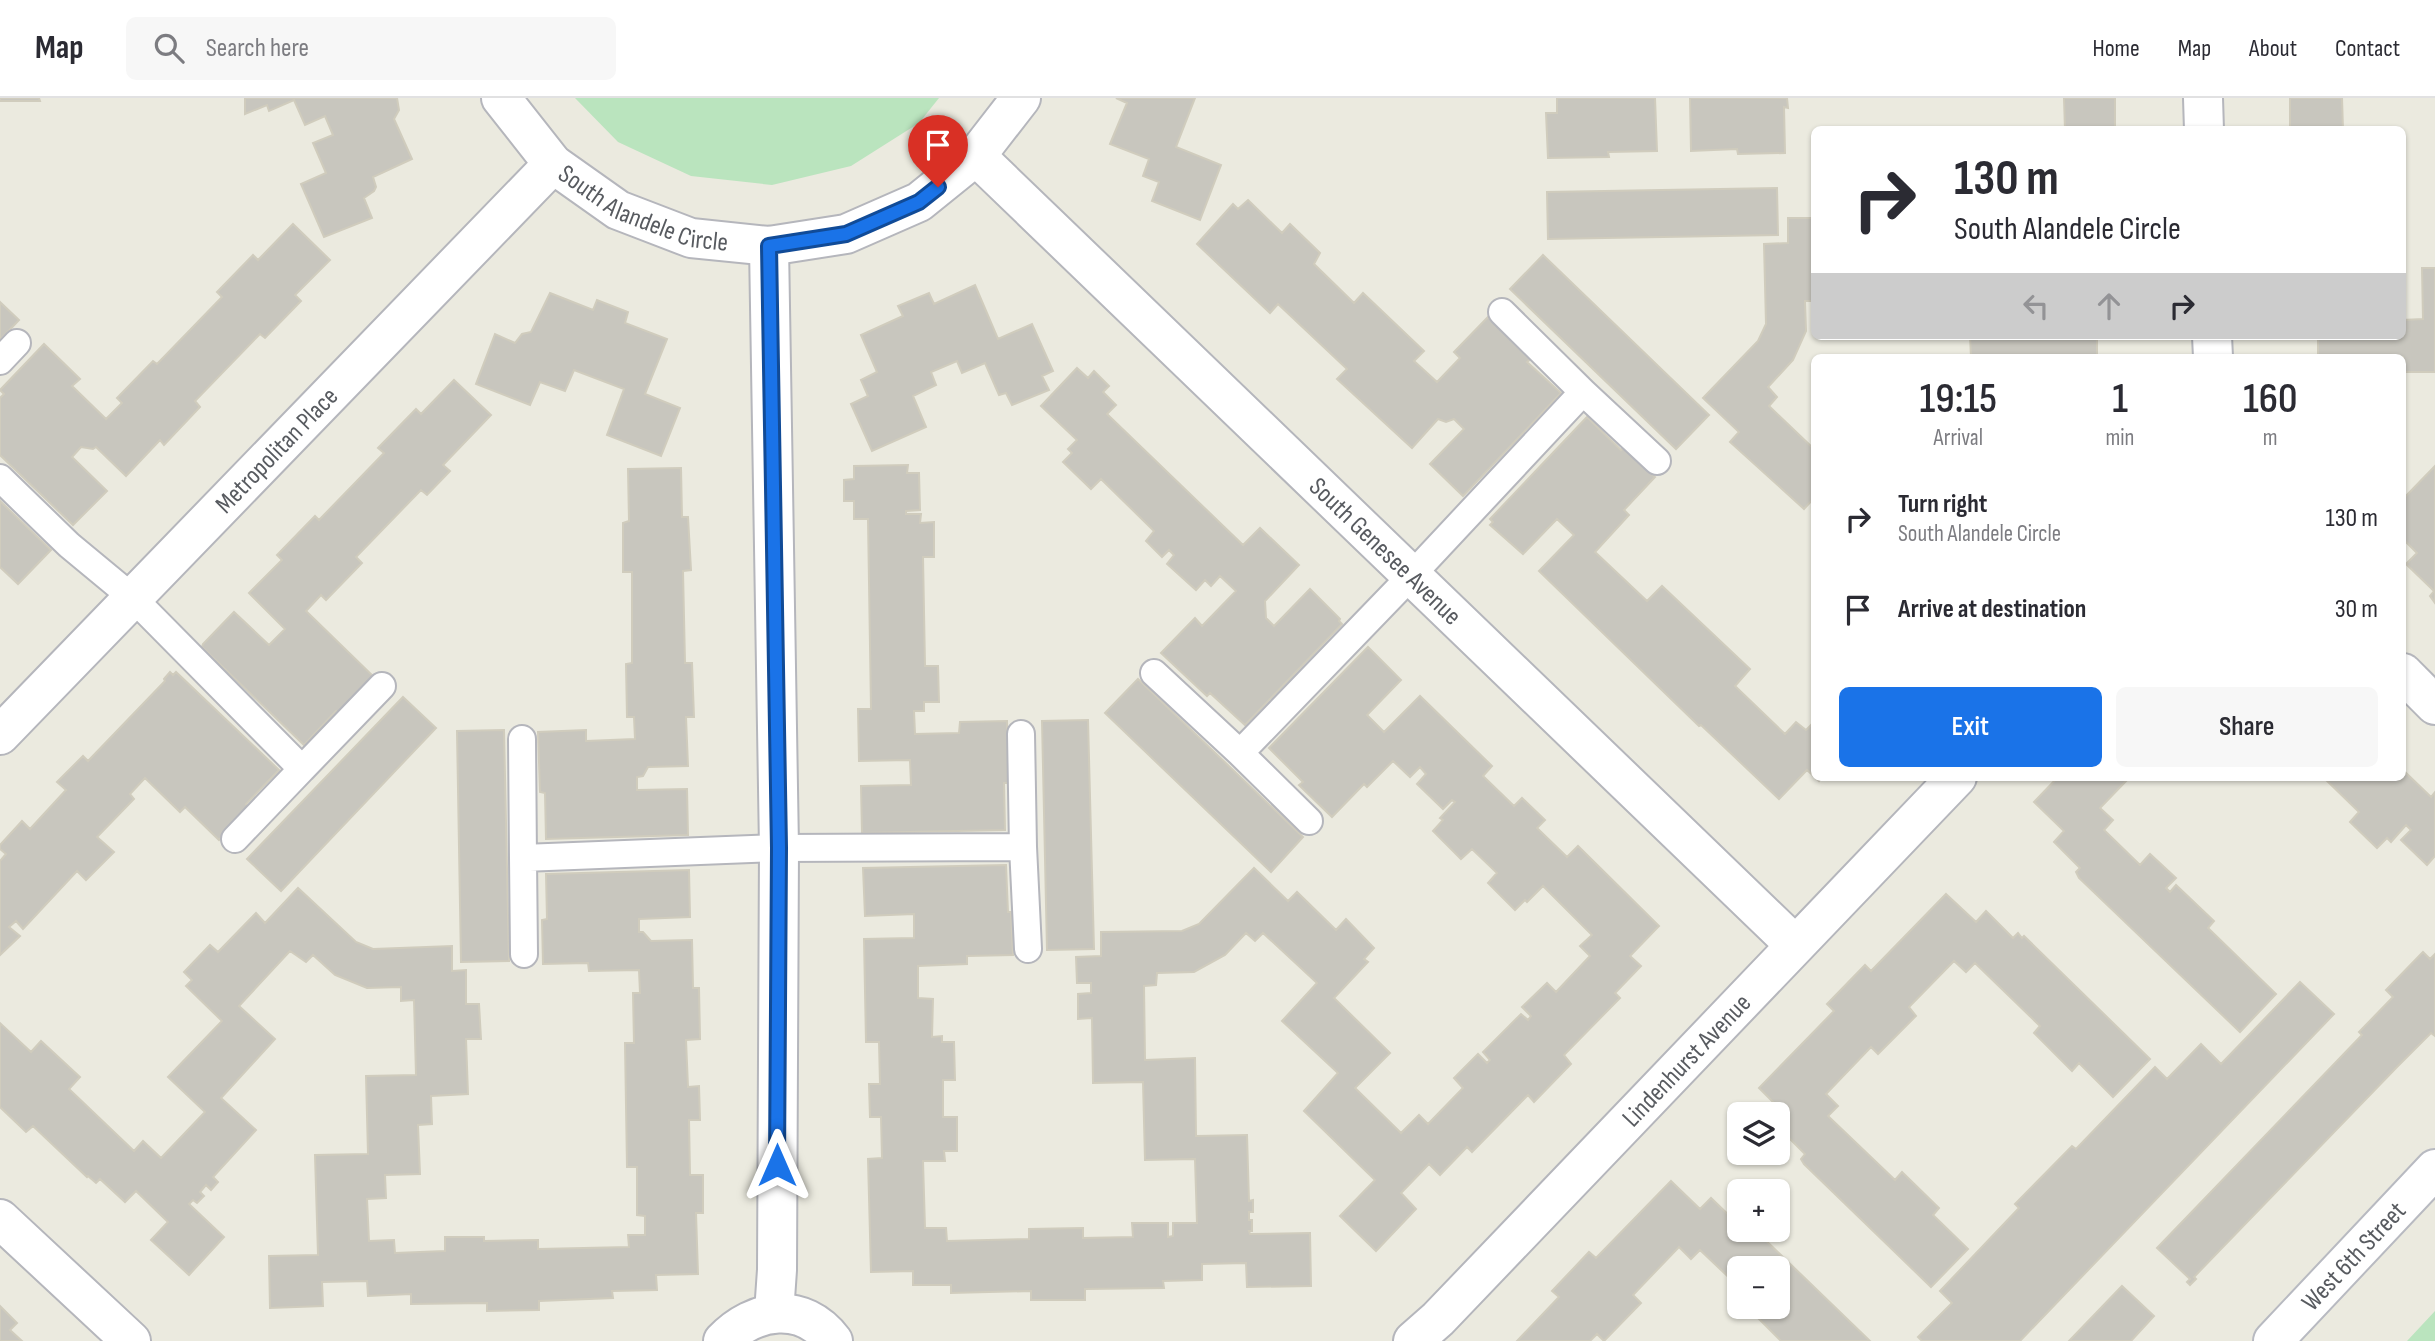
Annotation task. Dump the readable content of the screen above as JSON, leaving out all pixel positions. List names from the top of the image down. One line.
{"streets":{"street":["South Alandele Circle","Metropolitan Place","South Genesee Avenue","Lindenhurst Avenue","West 6th Street"]},"crossings":[["South Alandele Circle","Metropolitan Place"],["South Alandele Circle","South Genesee Avenue"],["South Genesee Avenue","Lindenhurst Avenue"]],"page":{"header":"Map","search":"Search here","nav":["Home","Map","About","Contact"],"turn":["130 m","South Alandele Circle"],"eta":["19:15","Arrival","1","min","160","m"],"list":[{"name":"Turn right","note":"South Alandele Circle","value":"130 m"},{"name":"Arrive at destination","value":"30 m"}],"buttons":["Exit","Share"],"map_buttons":["+","−"]}}
